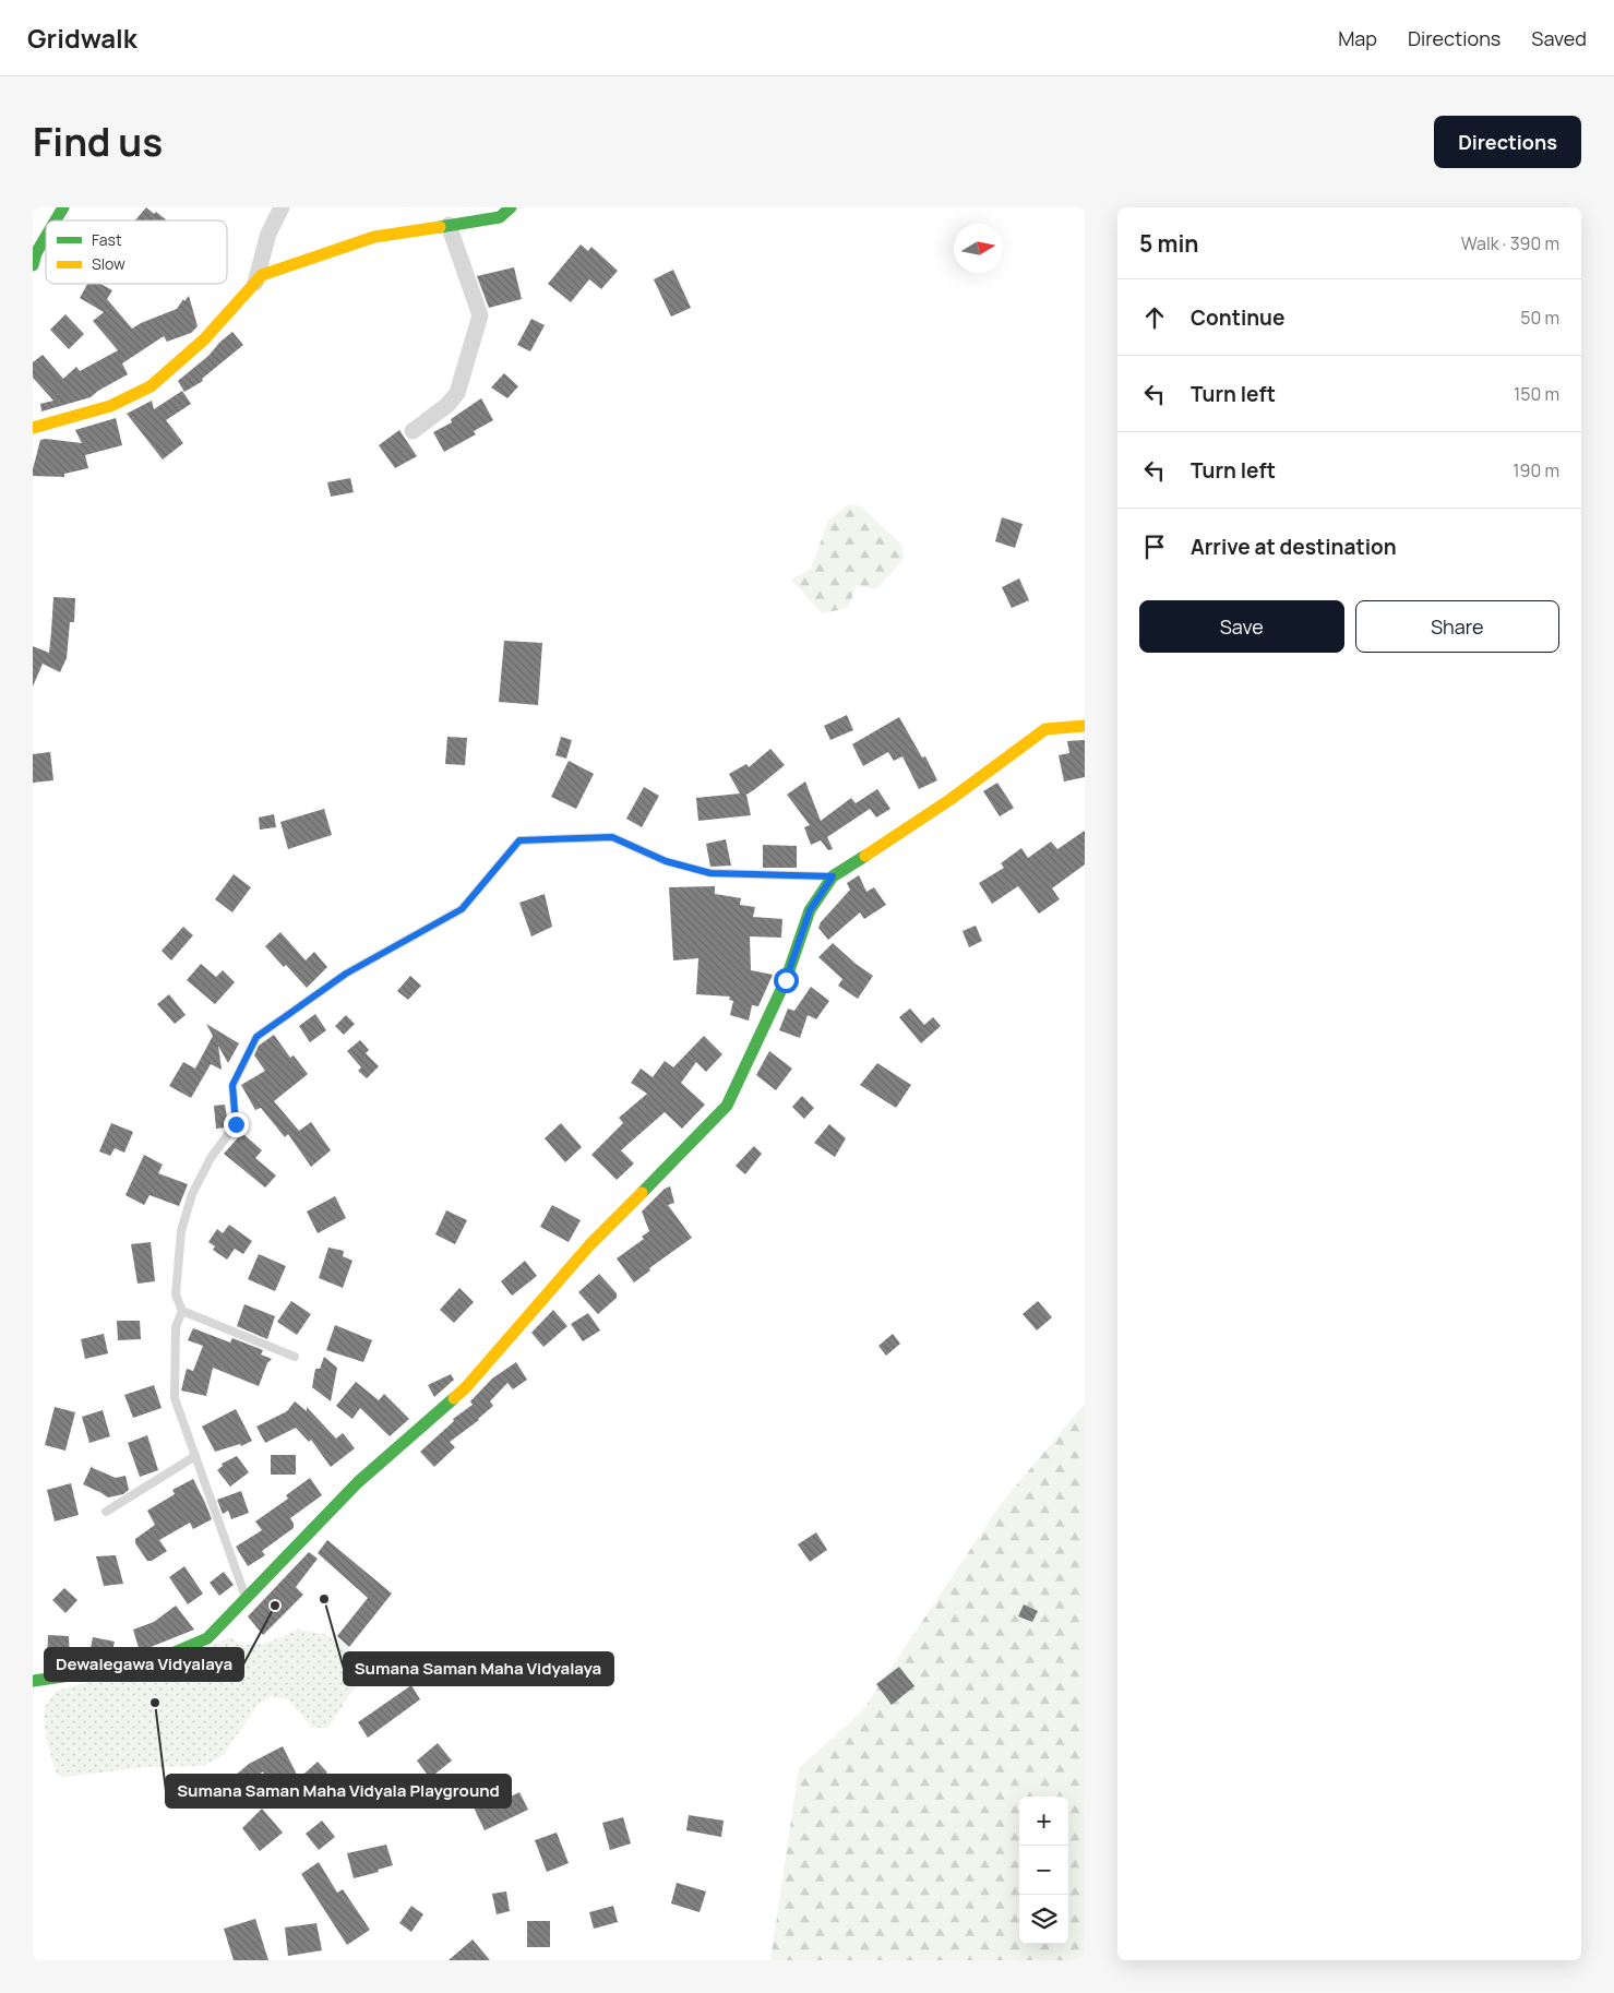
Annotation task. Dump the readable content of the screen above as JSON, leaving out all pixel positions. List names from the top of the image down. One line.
{"places":["Sumana Saman Maha Vidyalaya","Dewalegawa Vidyalaya","Sumana Saman Maha Vidyala Playground"],"legend":["Fast","Slow"],"north":"right","page":{"header":"Gridwalk","nav":["Map","Directions","Saved"],"title":"Find us","buttons":["Directions",["Save","Share"]],"heading":["5 min","Walk · 390 m"],"list":[["Continue","50 m"],["Turn left","150 m"],["Turn left","190 m"],"Arrive at destination"],"map_buttons":["+","−"]}}
